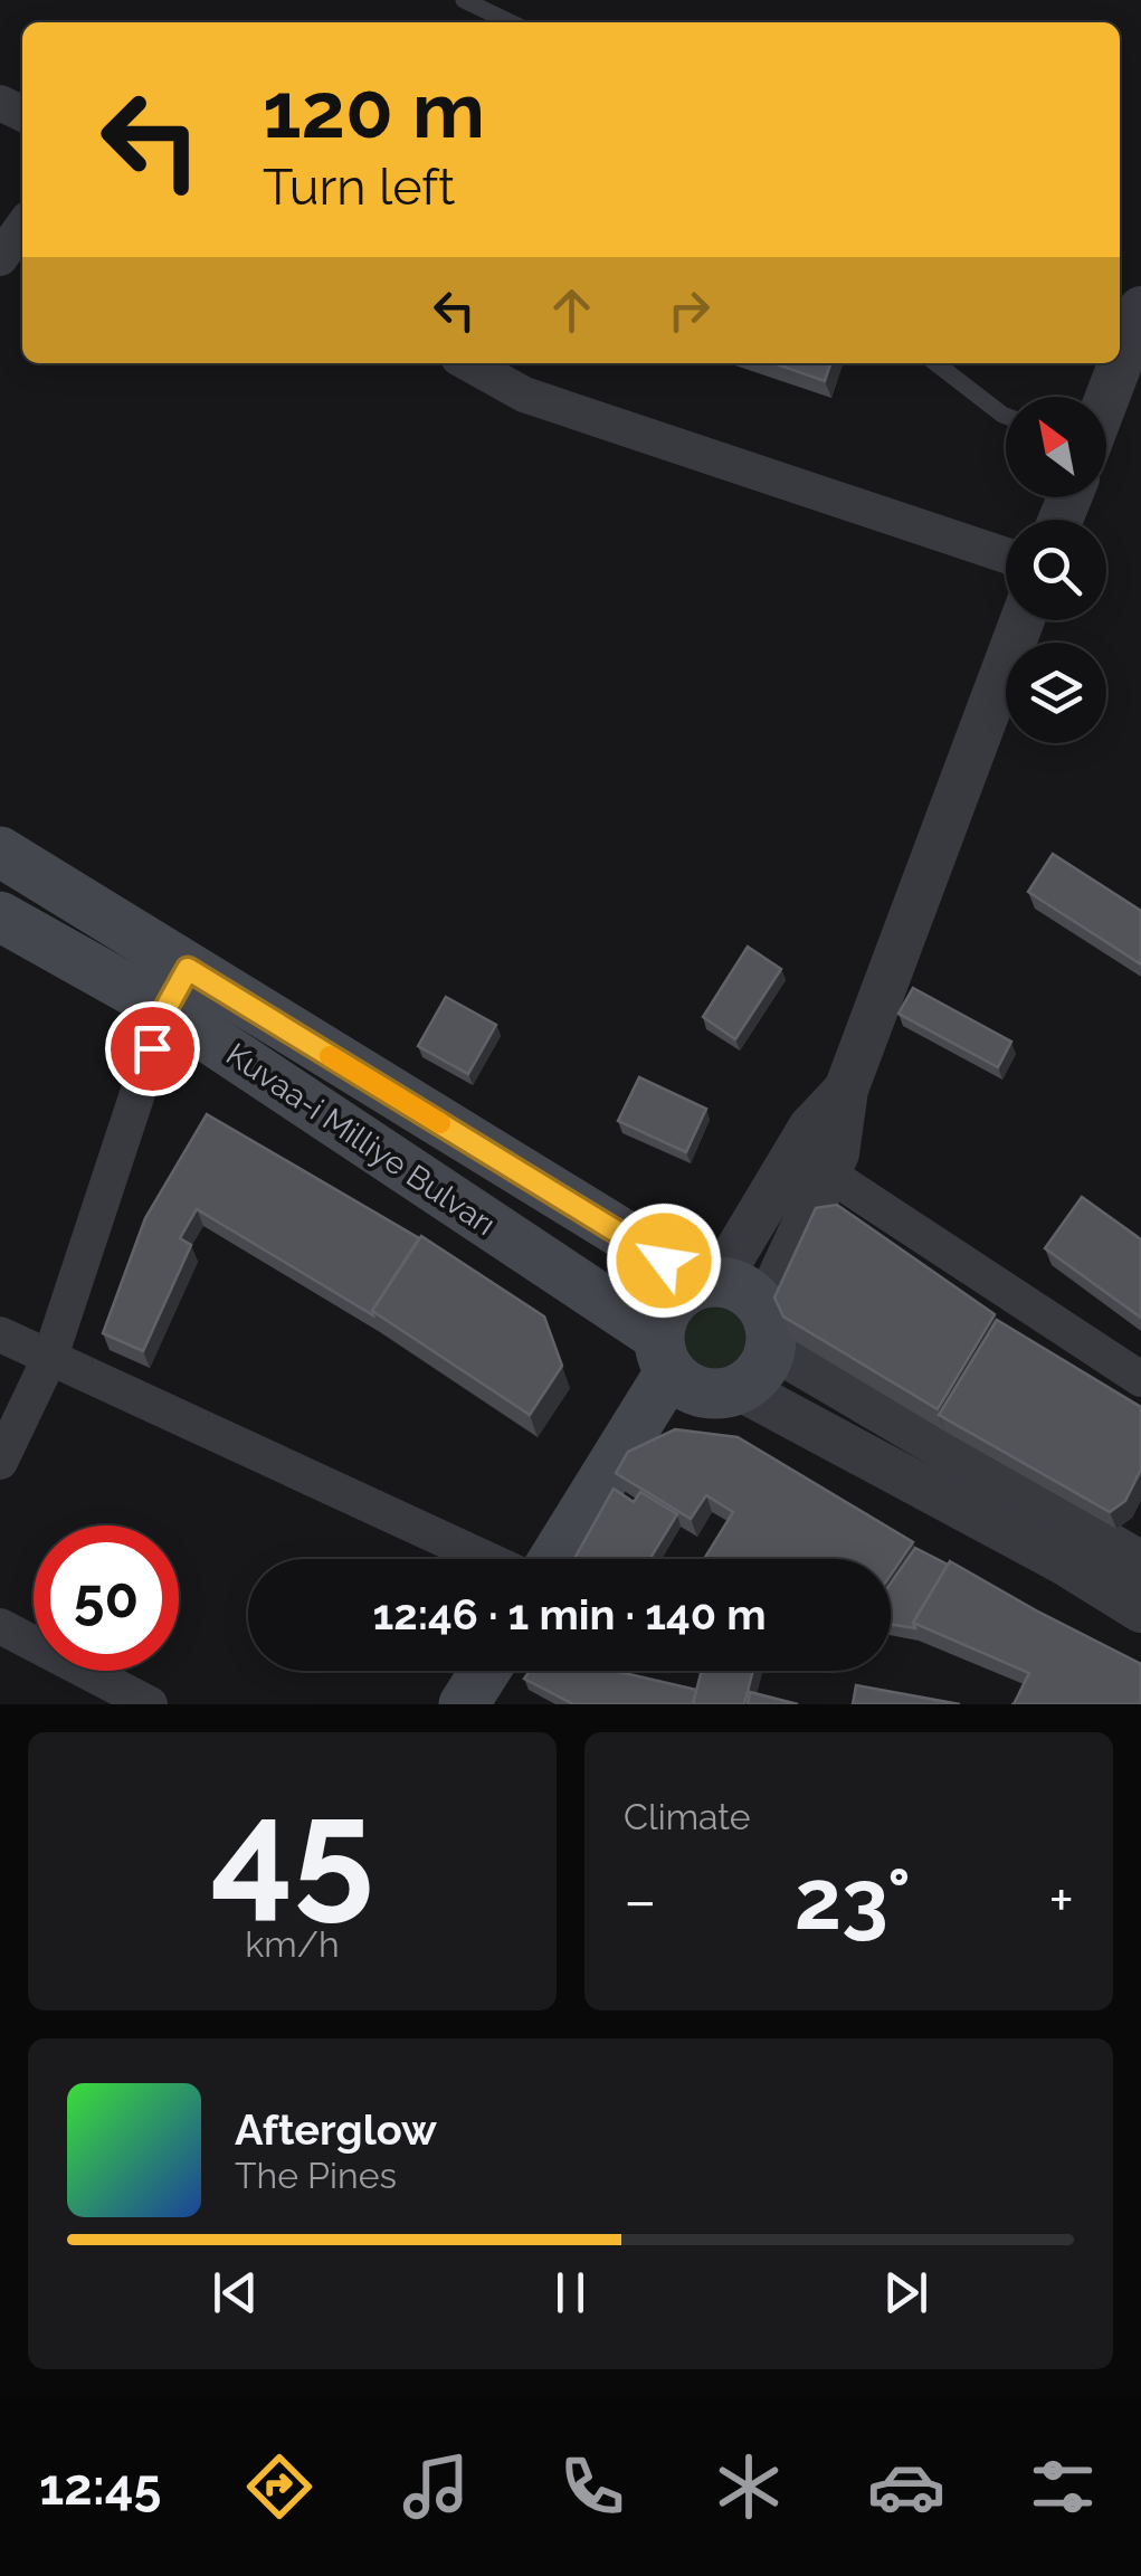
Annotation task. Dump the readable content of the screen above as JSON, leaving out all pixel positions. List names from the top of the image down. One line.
{"streets":{"main road":["Kuvaa-i Milliye Bulvarı"]},"north":"top left","page":{"turn":["120 m","Turn left"],"limit":"50","trip":"12:46 · 1 min · 140 m","tile":[["45","km/h"],"Climate"],"heat":["−","23°","+"],"song":["Afterglow","The Pines"],"tabs":"12:45"}}
